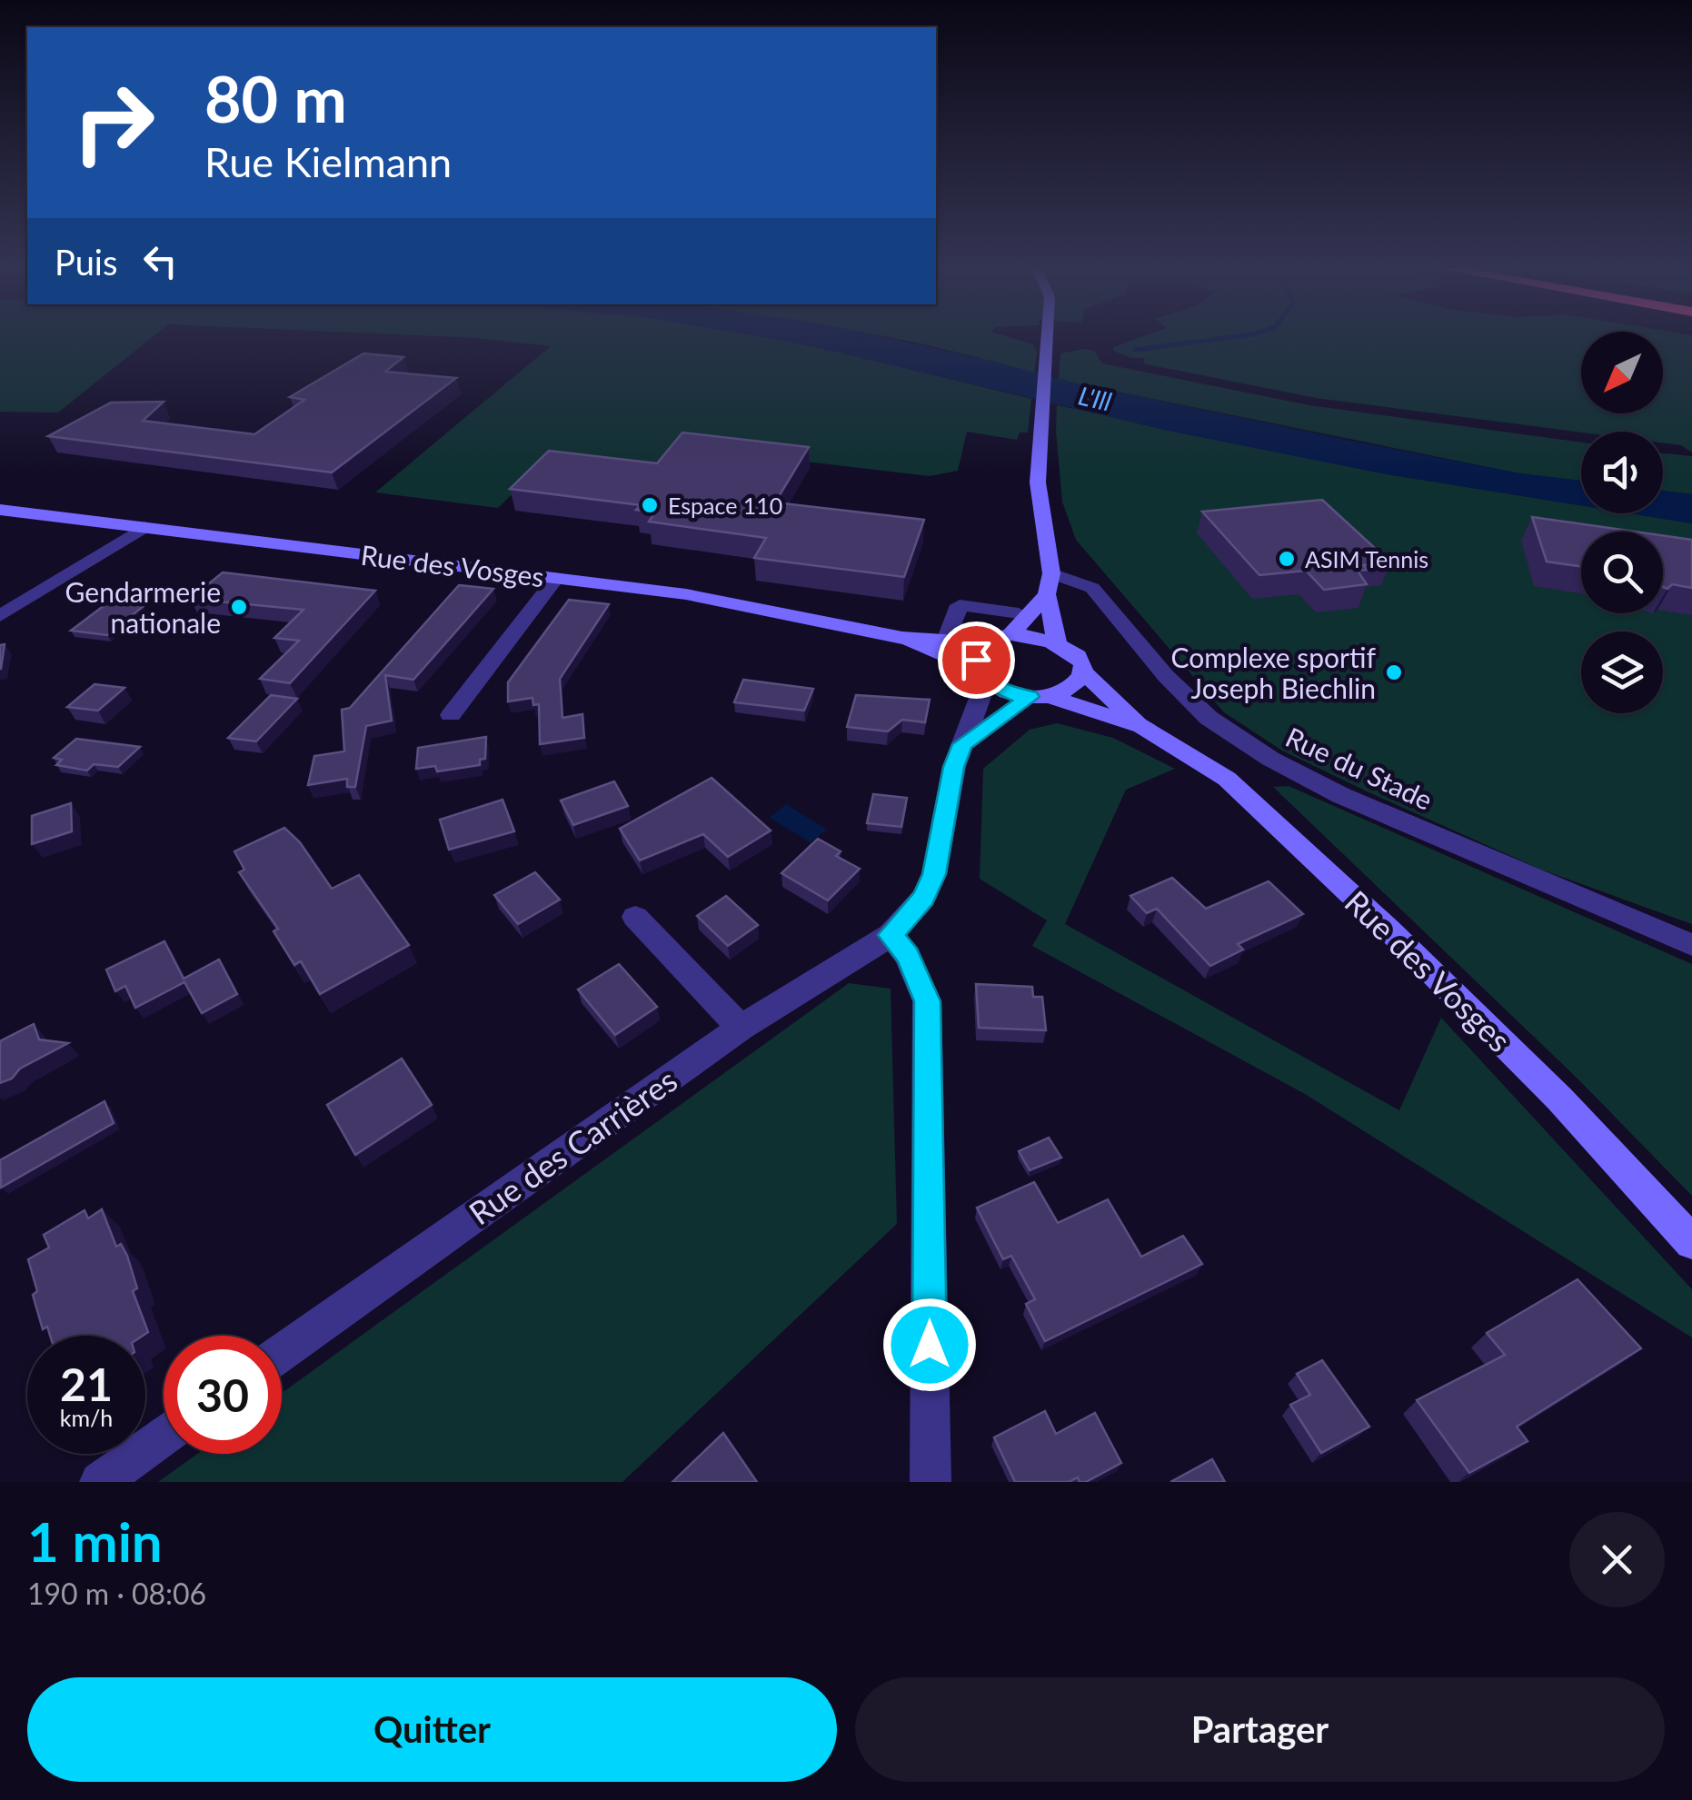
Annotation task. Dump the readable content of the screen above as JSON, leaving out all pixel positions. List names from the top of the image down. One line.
{"streets":{"main road":["Rue des Vosges"],"street":["Rue du Stade","Rue des Carrières"]},"crossings":[["Rue des Vosges","Rue des Carrières"]],"water":["L'Ill"],"places":["Espace 110","ASIM Tennis","Gendarmerie nationale","Complexe sportif Joseph Biechlin"],"north":"bottom left","page":{"turn":["80 m","Rue Kielmann"],"then":"Puis","speed":"21 km/h","limit":"30","heading":["1 min","190 m · 08:06"],"buttons":["Quitter","Partager"]}}
